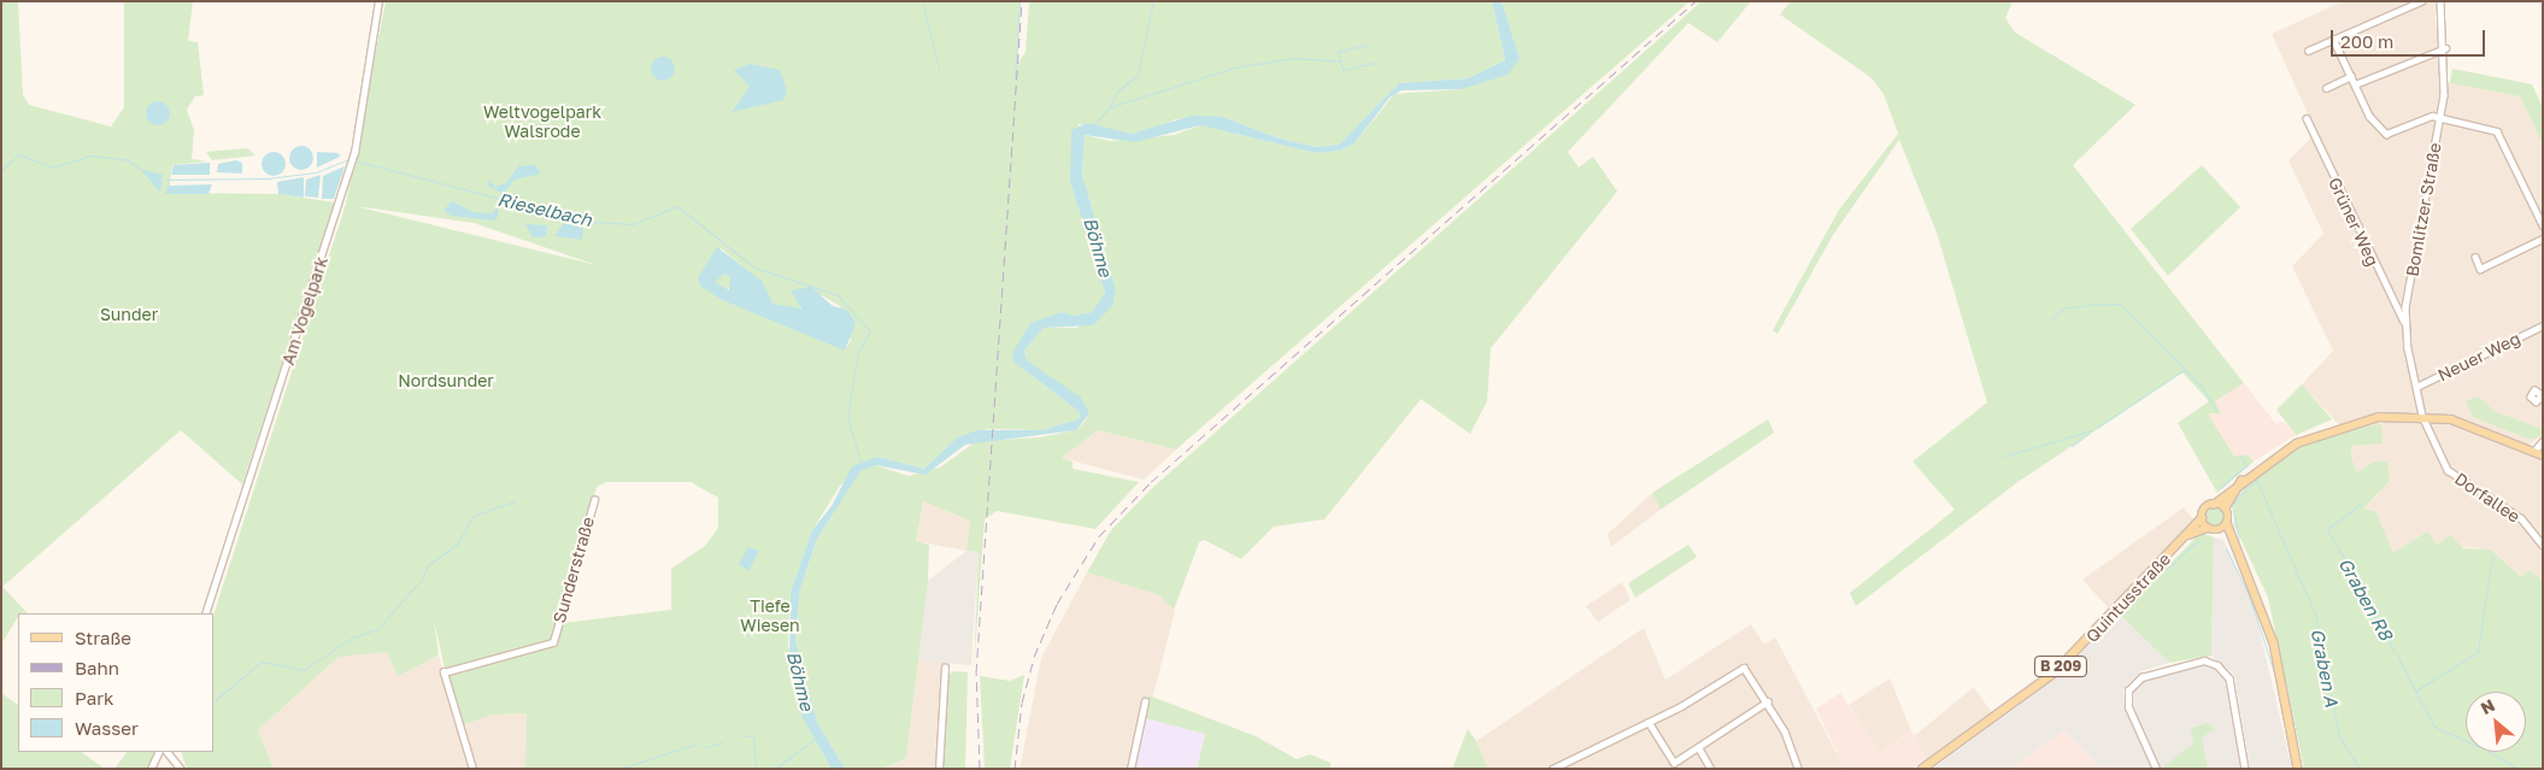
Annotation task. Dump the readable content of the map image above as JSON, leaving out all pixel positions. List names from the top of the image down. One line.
{"streets":{"main road":["Quintusstraße","B 209"],"street":["Bomlitzer Straße","Grüner Weg","Am Vogelpark","Neuer Weg","Dorfallee","Sunderstraße"]},"crossings":[["Bomlitzer Straße","Grüner Weg"],["Bomlitzer Straße","Neuer Weg"],["Bomlitzer Straße","Dorfallee"],["Bomlitzer Straße","B 209"],["Dorfallee","B 209"],["Quintusstraße","B 209"]],"water":["Rieselbach","Böhme","Graben R8","Graben A"],"parks":["Weltvogelpark Walsrode","Sunder","Nordsunder","Tiefe Wiesen"],"legend":["Straße","Bahn","Park","Wasser"],"scale_bar":"200 m","north":"top left"}
